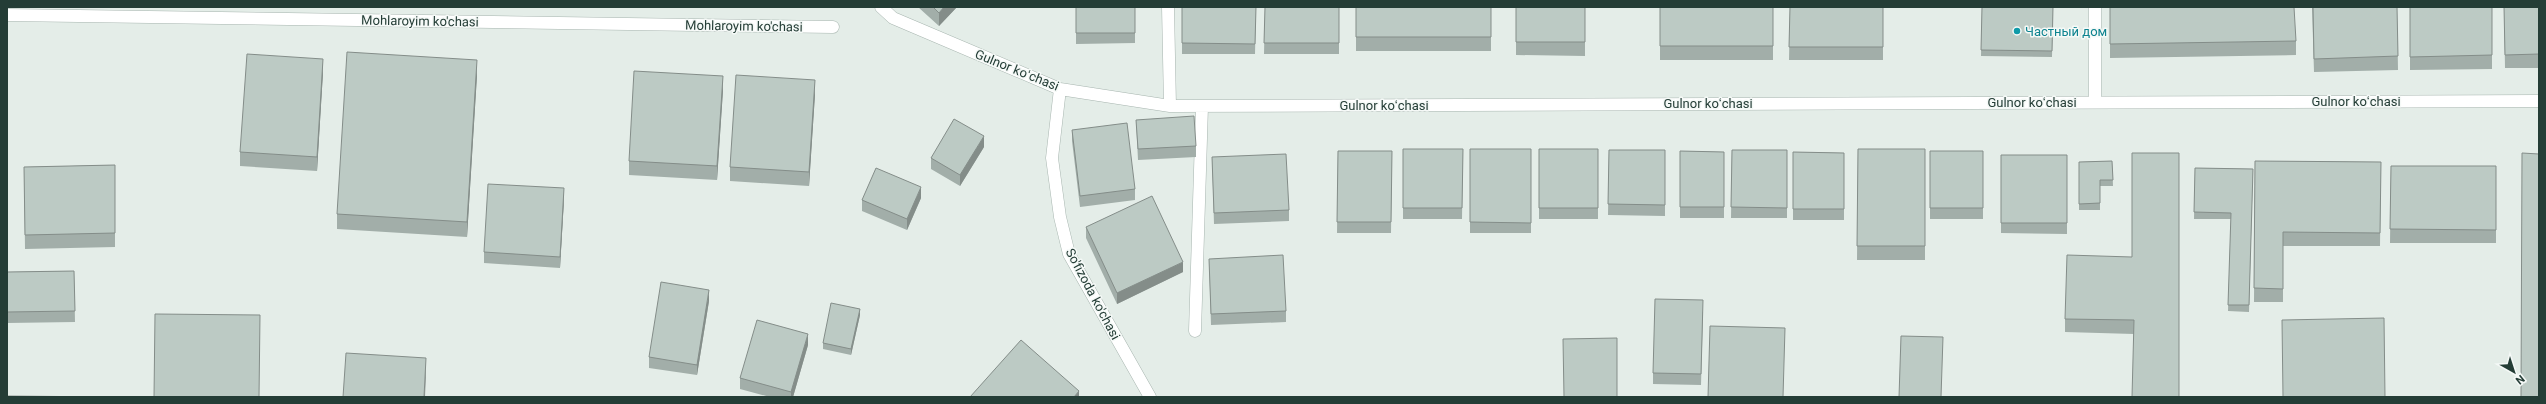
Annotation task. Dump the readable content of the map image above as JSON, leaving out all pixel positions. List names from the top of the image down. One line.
{"streets":{"street":["Mohlaroyim ko'chasi","Gulnor koʻchasi","So'fizoda ko'chasi"]},"crossings":[["Gulnor koʻchasi","So'fizoda ko'chasi"]],"places":["Частный дом"],"north":"bottom right"}
